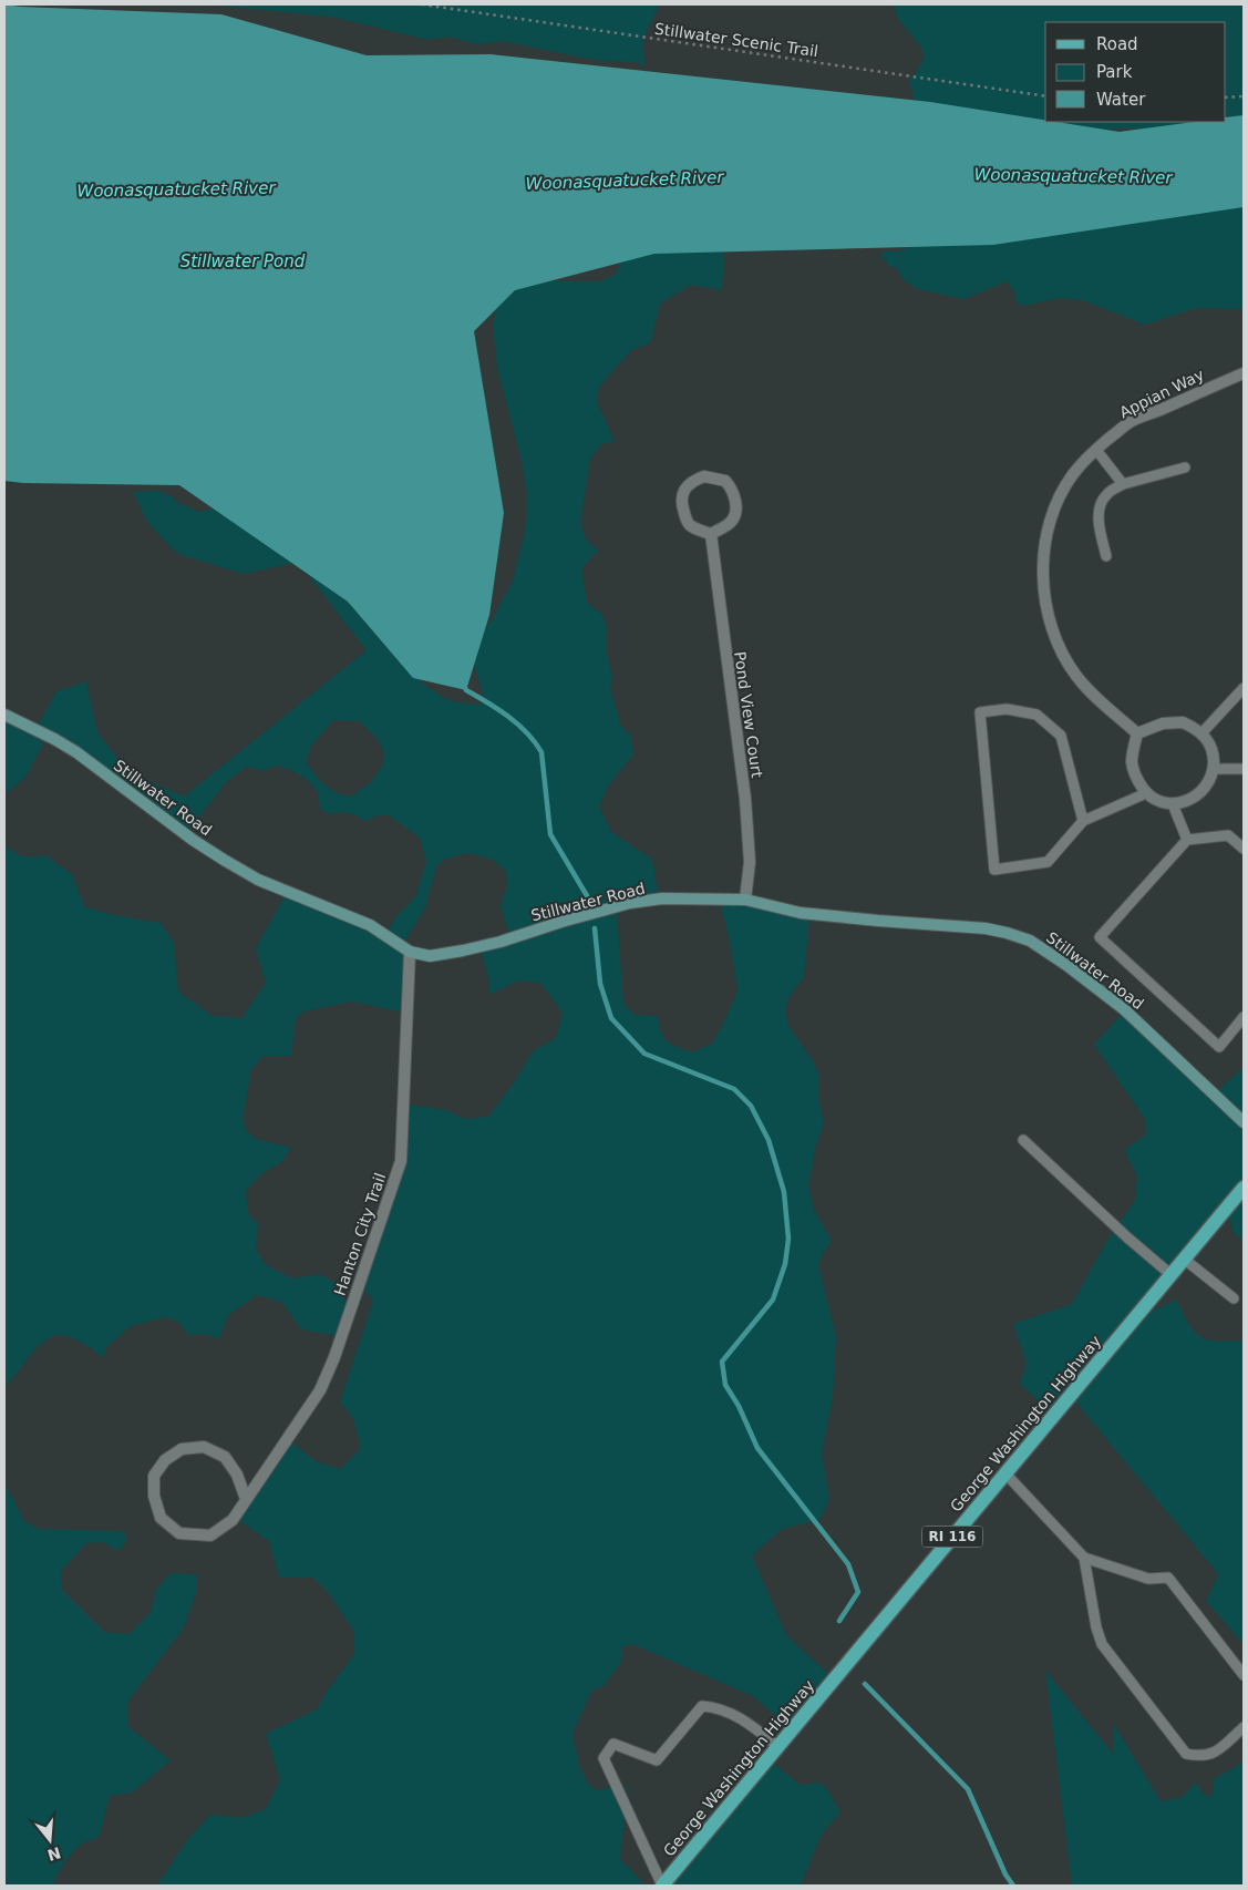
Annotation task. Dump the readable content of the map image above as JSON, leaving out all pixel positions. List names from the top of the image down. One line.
{"streets":{"main road":["George Washington Highway","RI 116"],"street":["Appian Way","Pond View Court","Stillwater Road","Hanton City Trail"],"path":["Stillwater Scenic Trail"]},"crossings":[["Pond View Court","Stillwater Road"],["Stillwater Road","Hanton City Trail"]],"water":["Woonasquatucket River","Stillwater Pond"],"legend":["Road","Park","Water"],"north":"bottom"}
